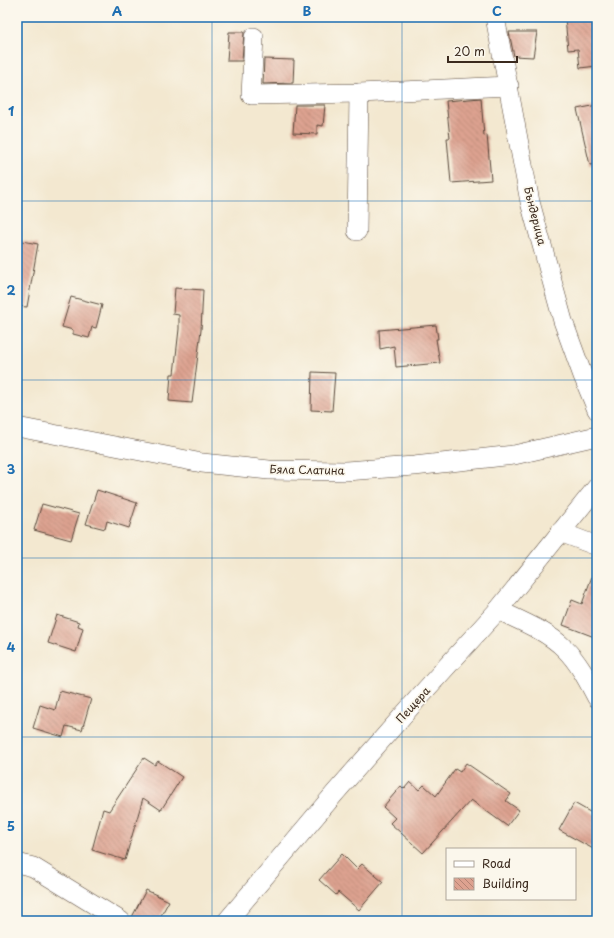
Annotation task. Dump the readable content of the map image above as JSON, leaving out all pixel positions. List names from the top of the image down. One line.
{"streets":{"street":["Бъндерица","Бяла Слатина","Пещера"]},"legend":["Road","Building"],"scale_bar":"20 m","grid":{"columns":["A","B","C"],"rows":["1","2","3","4","5"]}}
